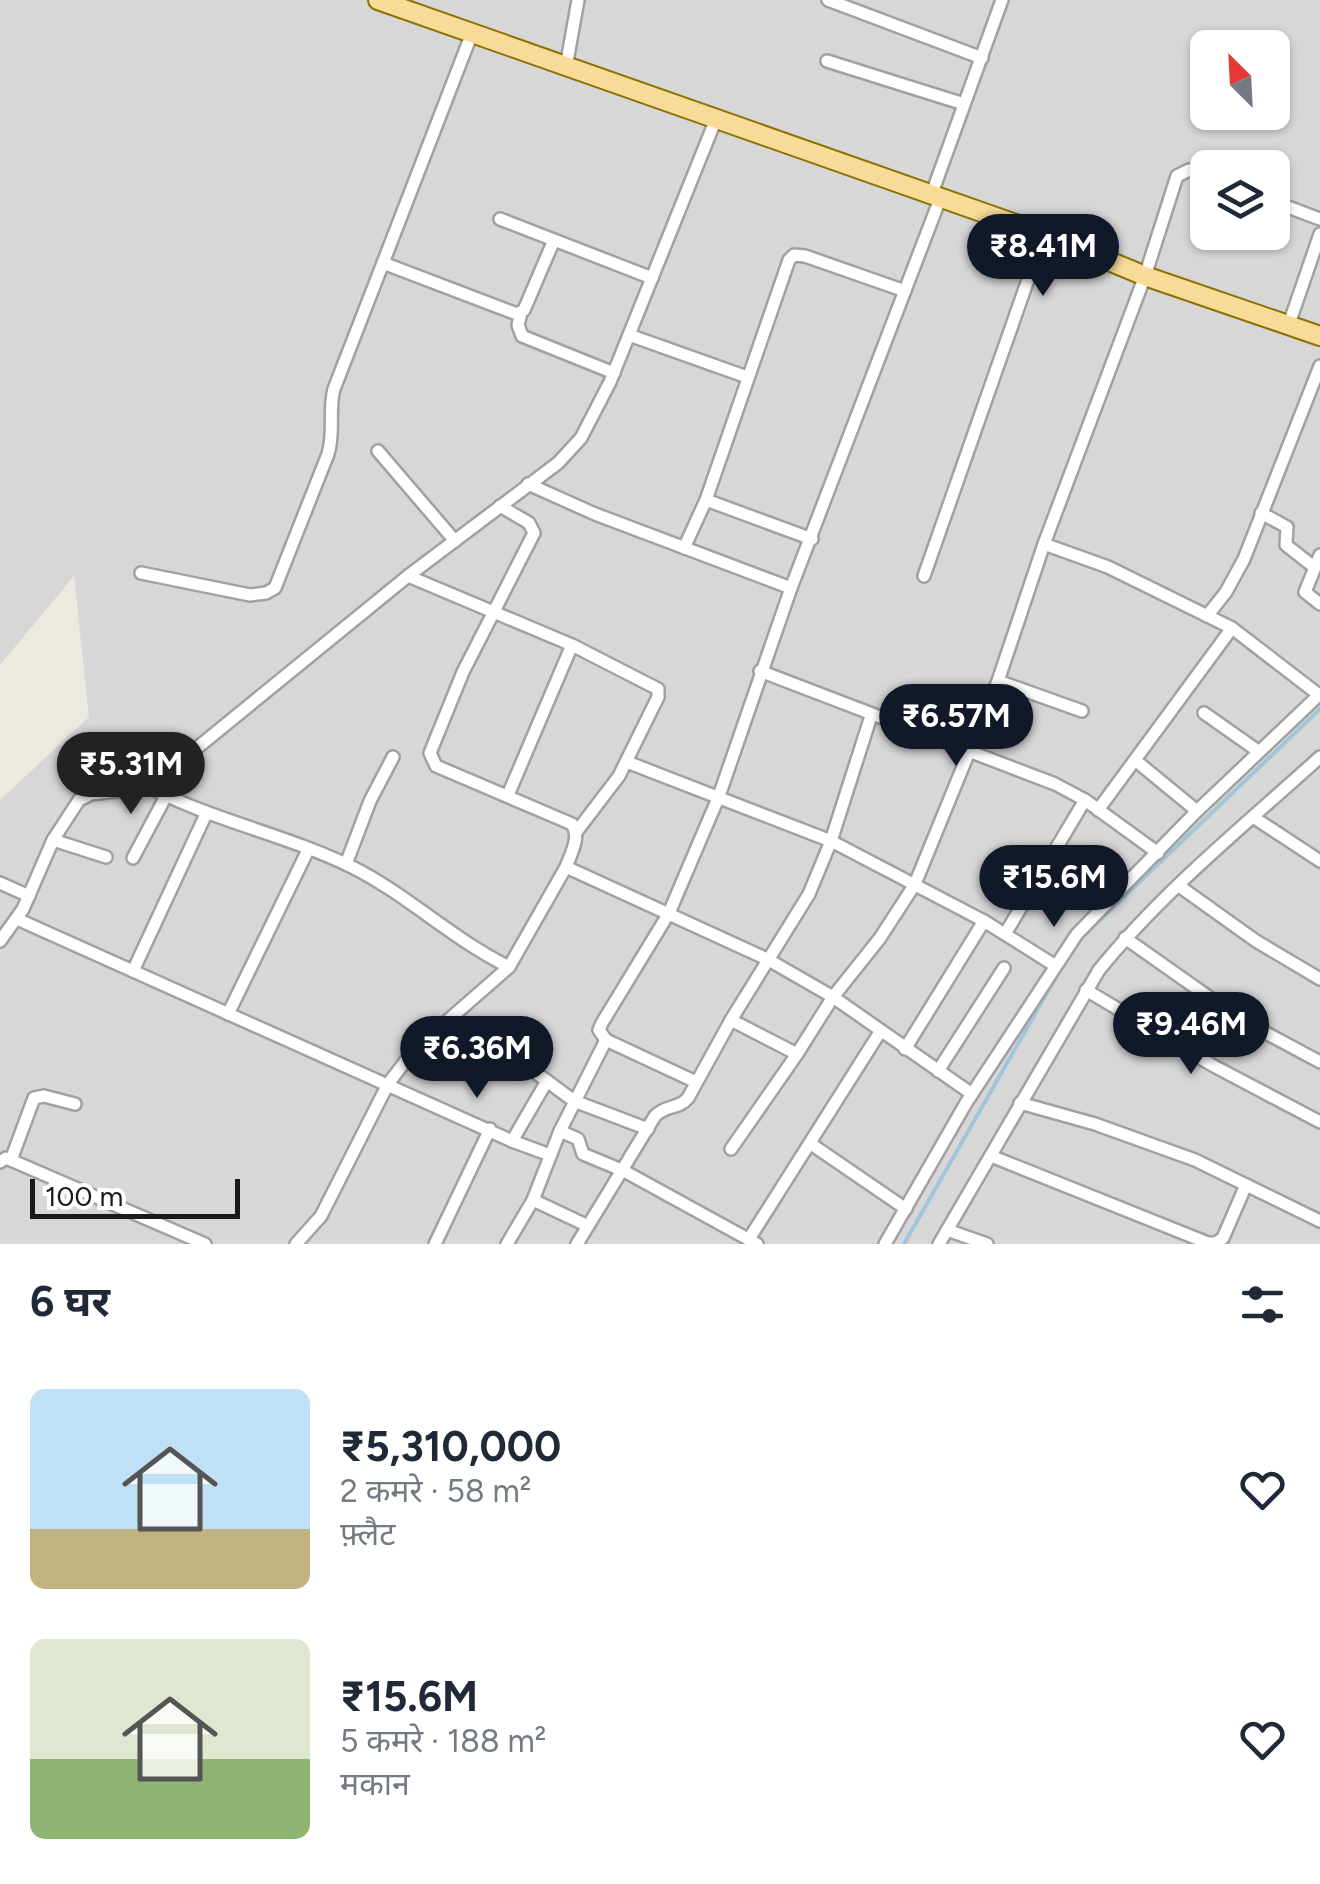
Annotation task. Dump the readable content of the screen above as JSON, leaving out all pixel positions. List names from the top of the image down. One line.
{"scale_bar":"100 m","north":"top left","page":{"price":["₹8.41M","₹6.57M","₹5.31M","₹15.6M","₹9.46M","₹6.36M"],"scale":"100 m","heading":"6 घर","list":[{"name":"₹5,310,000","note":"2 कमरे · 58 m² · फ़्लैट"},{"name":"₹15.6M","note":"5 कमरे · 188 m² · मकान"}]}}
